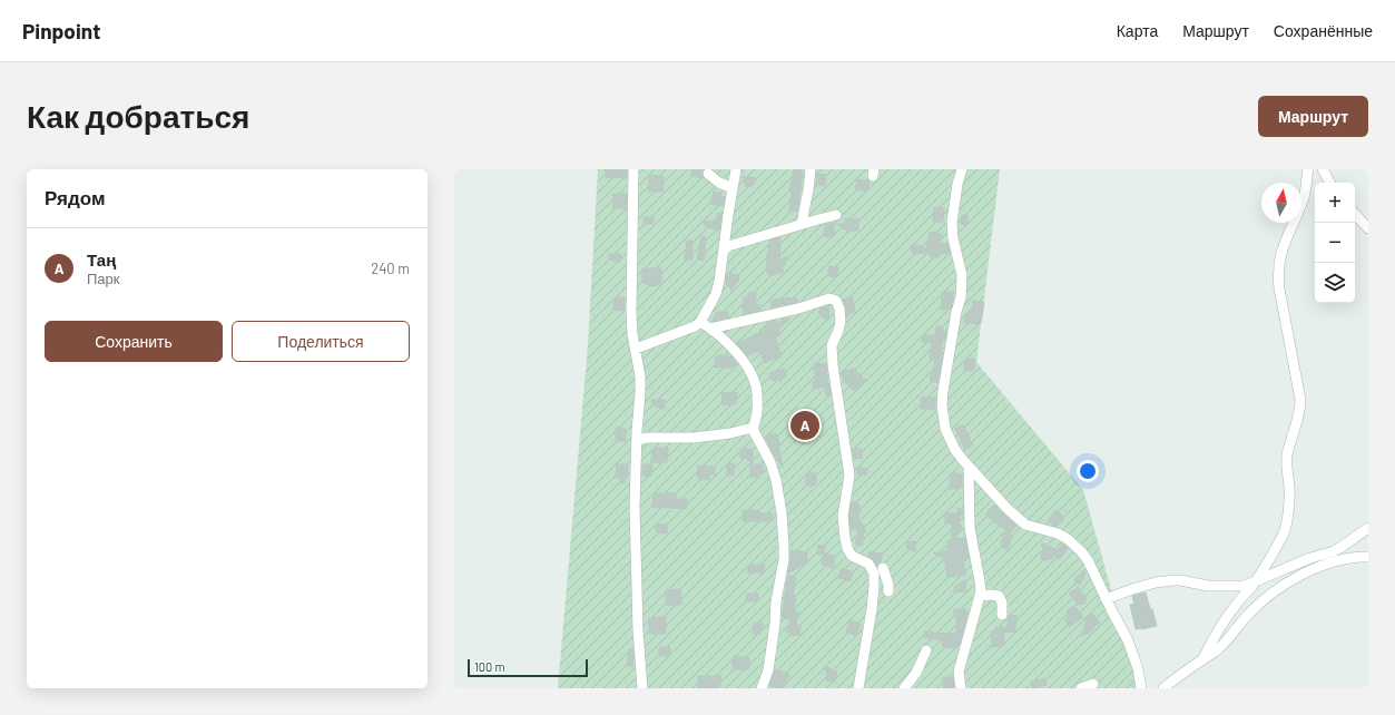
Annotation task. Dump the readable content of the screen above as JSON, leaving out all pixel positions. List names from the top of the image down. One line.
{"scale_bar":"100 m","north":"top","page":{"header":"Pinpoint","nav":["Карта","Маршрут","Сохранённые"],"buttons":["Маршрут",["Сохранить","Поделиться"]],"title":"Как добраться","heading":"Рядом","map_buttons":["+","−"],"list":[{"mark":"A","name":"Таң","note":"Парк","value":"240 m"}],"pins":"A","scale":"100 m"}}
